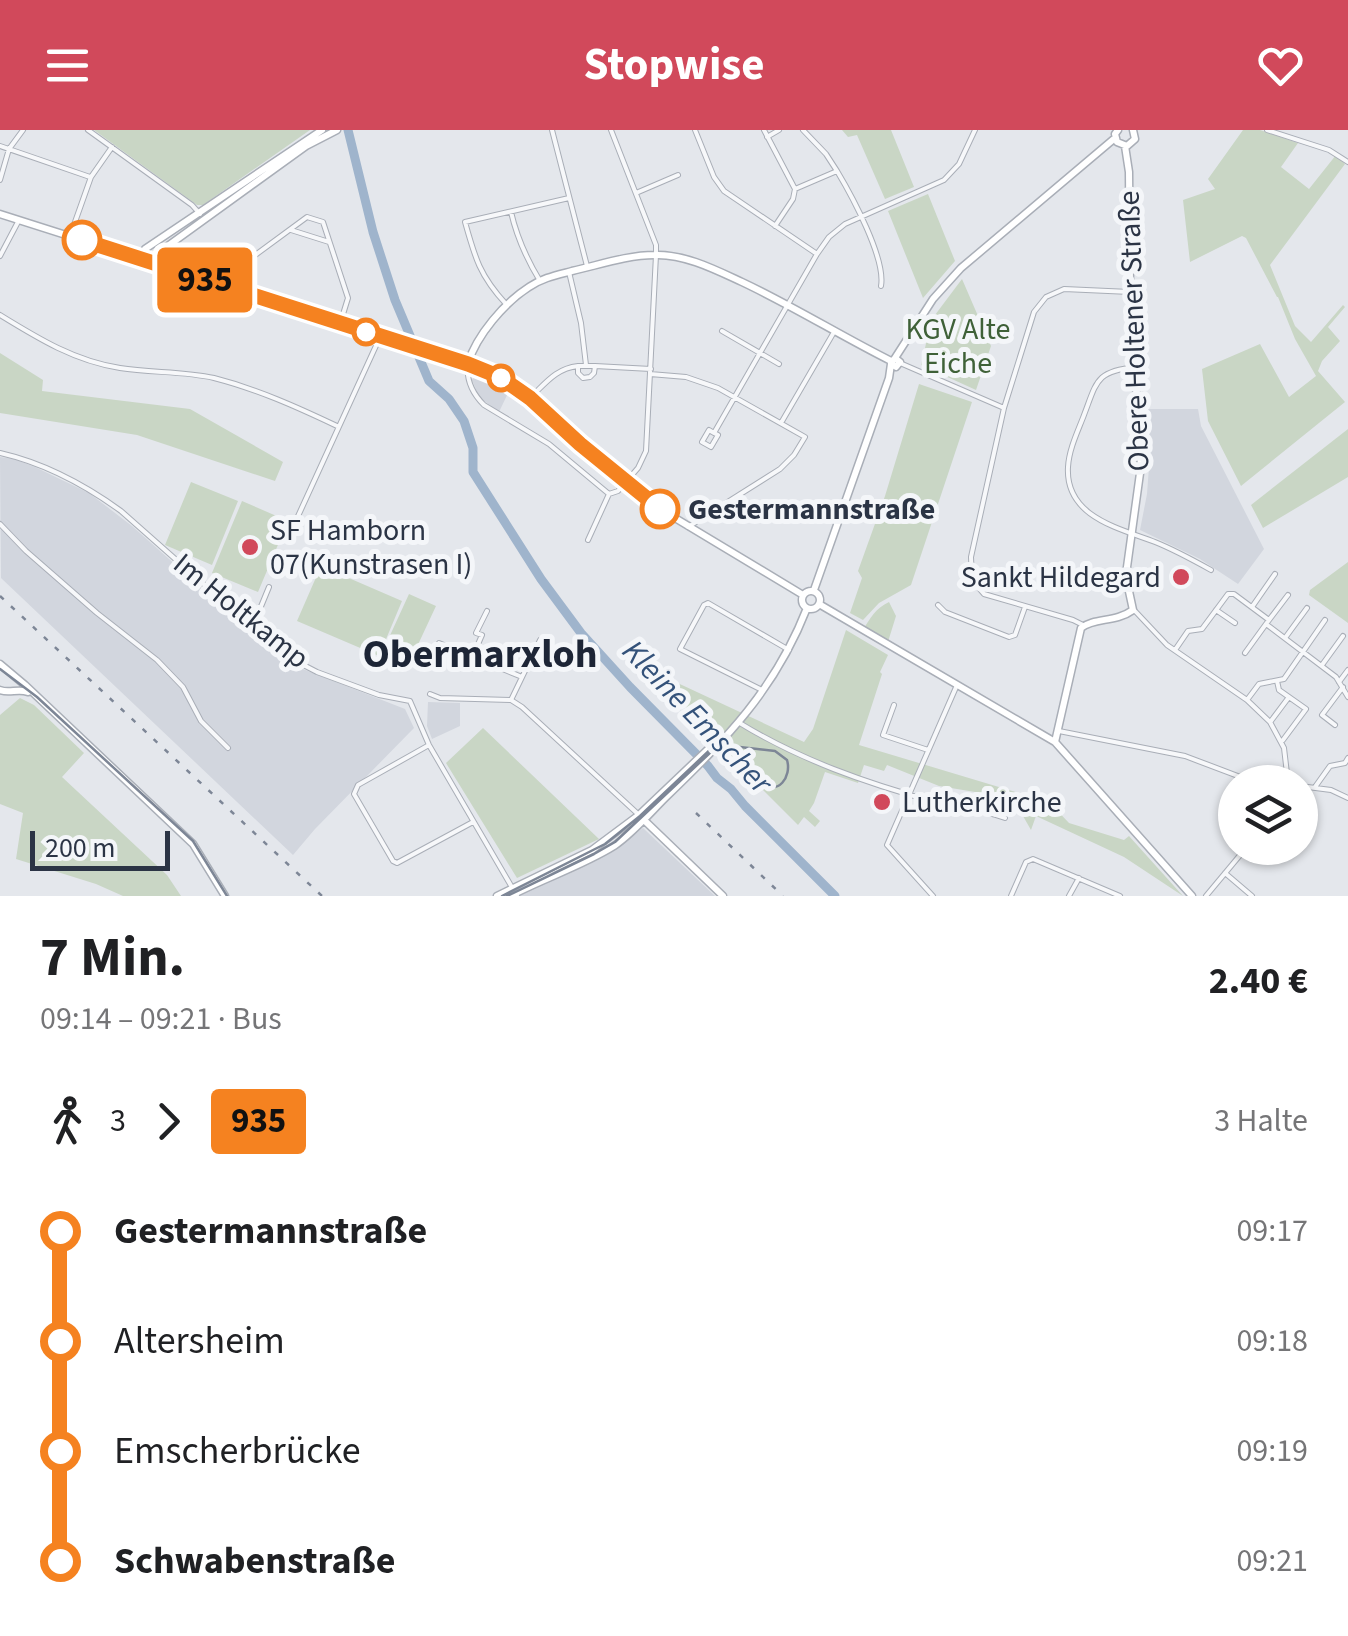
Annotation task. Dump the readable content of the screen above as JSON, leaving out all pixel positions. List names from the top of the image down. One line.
{"streets":{"street":["Obere Holtener Straße","Im Holtkamp"]},"districts":["Obermarxloh"],"water":["Kleine Emscher"],"parks":["KGV Alte Eiche"],"places":["Gestermannstraße","SF Hamborn 07(Kunstrasen I)","Sankt Hildegard","Lutherkirche"],"lines":["bus line 935"],"scale_bar":"200 m","page":{"header":"Stopwise","on_map":"935","scale":"200 m","heading":["7 Min.","09:14 – 09:21 · Bus","2.40 €"],"legs":["3","935","3 Halte"],"list":[{"name":"Gestermannstraße","value":"09:17"},{"name":"Altersheim","value":"09:18"},{"name":"Emscherbrücke","value":"09:19"},{"name":"Schwabenstraße","value":"09:21"}]}}
